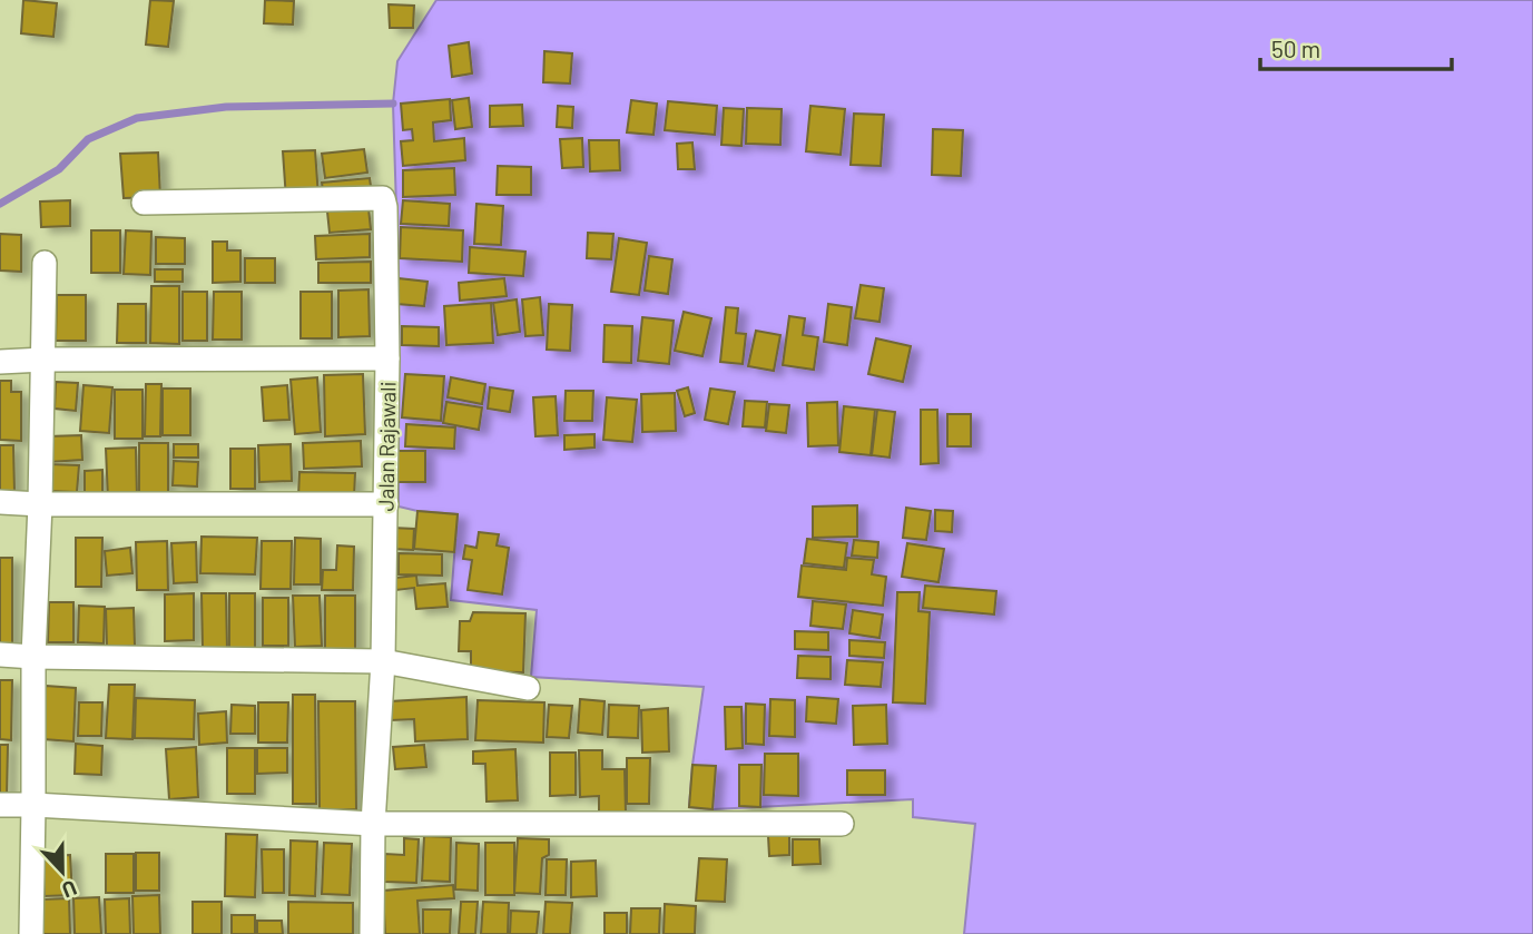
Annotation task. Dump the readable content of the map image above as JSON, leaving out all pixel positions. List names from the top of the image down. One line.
{"streets":{"street":["Jalan Rajawali"]},"scale_bar":"50 m","north":"bottom"}
